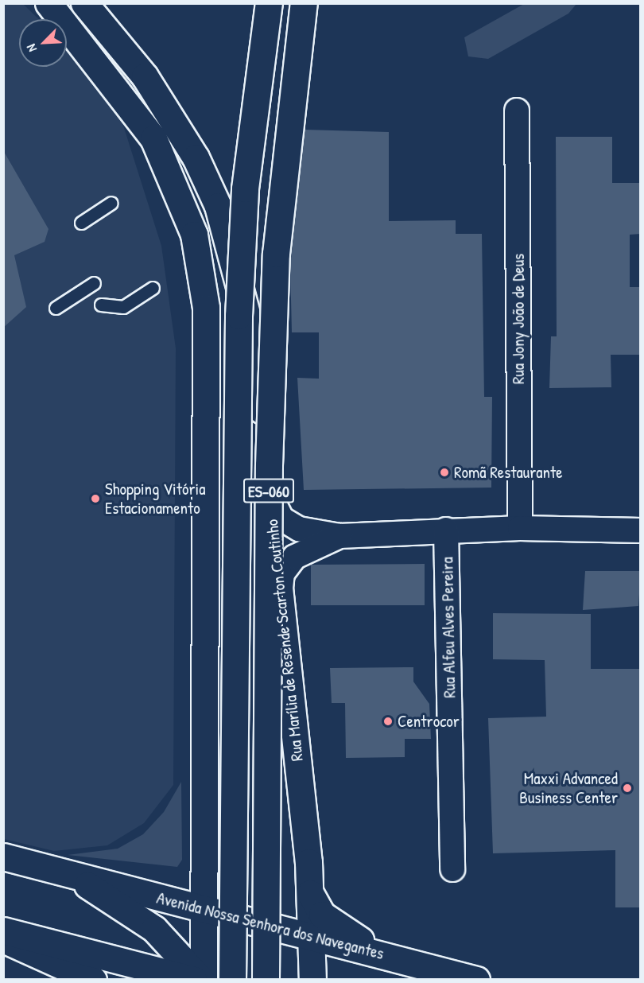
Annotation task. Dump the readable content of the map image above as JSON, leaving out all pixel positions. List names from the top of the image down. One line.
{"streets":{"main road":["ES-060","Rua Marília de Resende Scarton Coutinho","Avenida Nossa Senhora dos Navegantes"],"street":["Rua Jony João de Deus","Rua Alfeu Alves Pereira"]},"crossings":[["Rua Marília de Resende Scarton Coutinho","Avenida Nossa Senhora dos Navegantes"]],"places":["Romã Restaurante","Shopping Vitória Estacionamento","Centrocor","Maxxi Advanced Business Center"],"north":"bottom left"}
